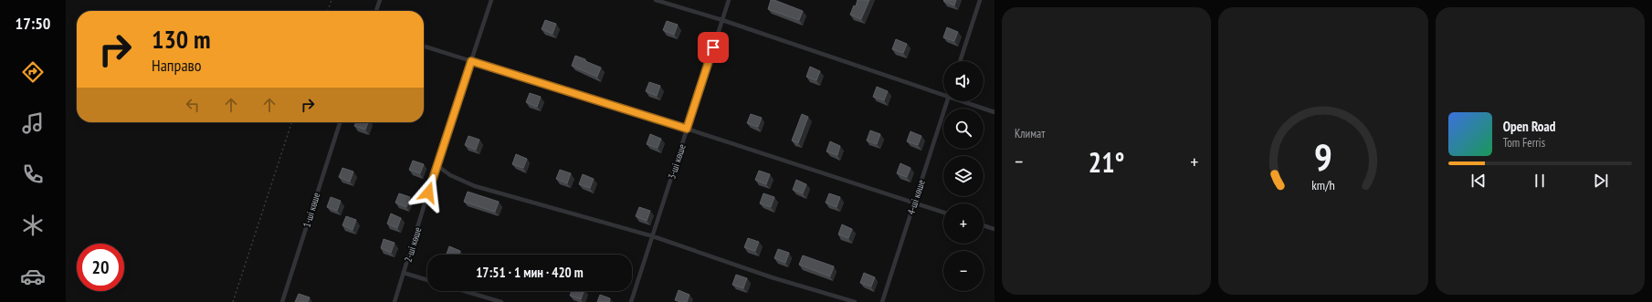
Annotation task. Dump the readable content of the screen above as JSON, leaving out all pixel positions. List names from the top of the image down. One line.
{"streets":{"lane":["3-ші көше","4-ші көше","1-ші көше","2-ші көше"]},"page":{"tabs":"17:50","tile":"Климат","turn":["130 m","Направо"],"map_buttons":["+","−"],"song":["Open Road","Tom Ferris"],"heat":["−","21°","+"],"limit":"20","trip":"17:51 · 1 мин · 420 m","gauge":["9","km/h"]}}
